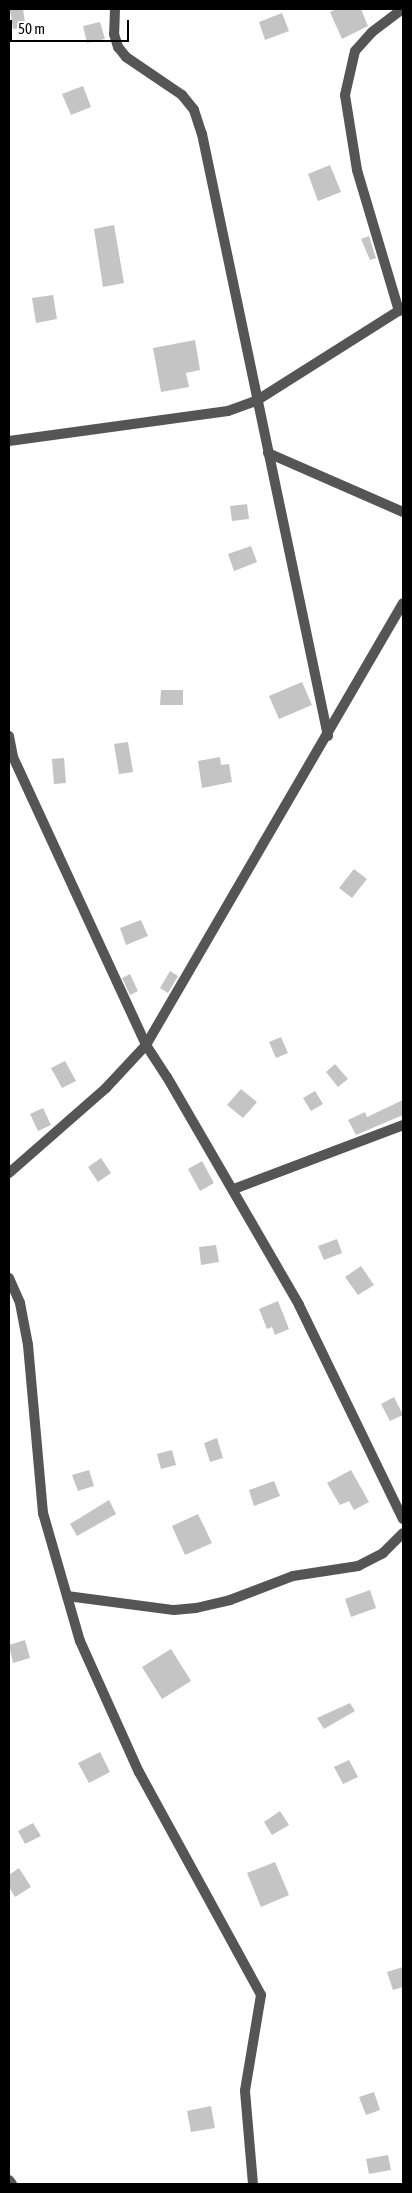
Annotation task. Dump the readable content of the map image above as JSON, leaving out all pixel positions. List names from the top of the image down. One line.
{"scale_bar":"50 m"}
